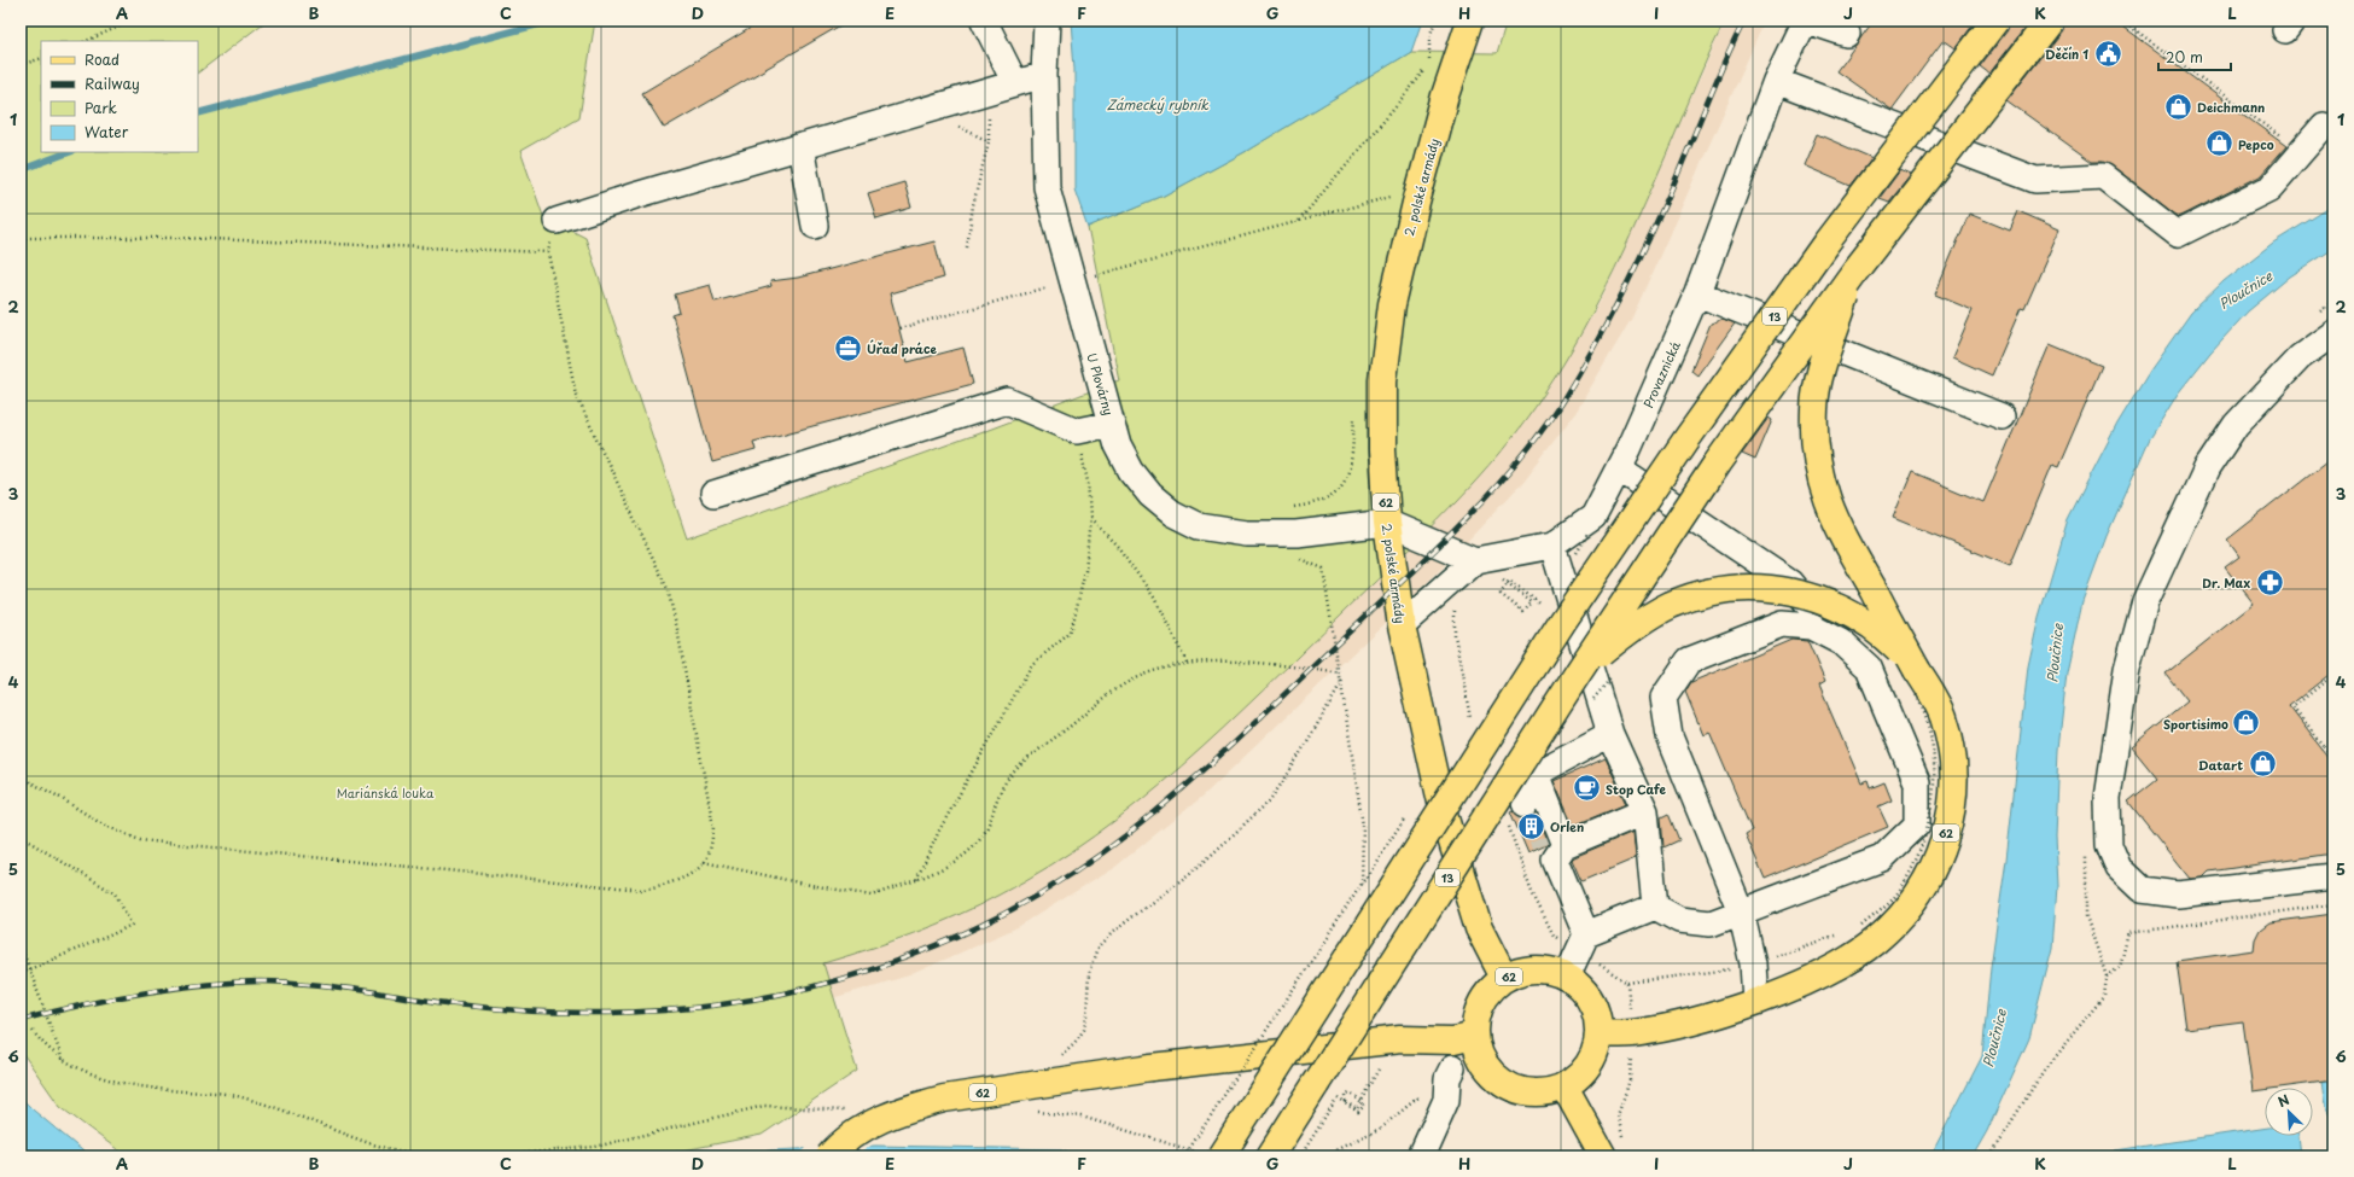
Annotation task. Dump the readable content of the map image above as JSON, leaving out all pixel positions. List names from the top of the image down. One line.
{"streets":{"main road":["2. polské armády","13","62"],"street":["Provaznická","U Plovárny"]},"crossings":[["2. polské armády","U Plovárny"],["2. polské armády","62"],["13","62"]],"water":["Zámecký rybník","Ploučnice"],"parks":["Mariánská louka"],"places":{"public building":["Děčín 1"],"shop":["Deichmann","Pepco","Sportisimo","Datart"],"office":["Úřad práce"],"pharmacy":["Dr. Max"],"cafe":["Stop Cafe"],"building":["Orlen"]},"legend":["Road","Railway","Park","Water"],"scale_bar":"20 m","north":"top left","grid":{"columns":["A","B","C","D","E","F","G","H","I","J","K","L"],"rows":["1","2","3","4","5","6"]}}
